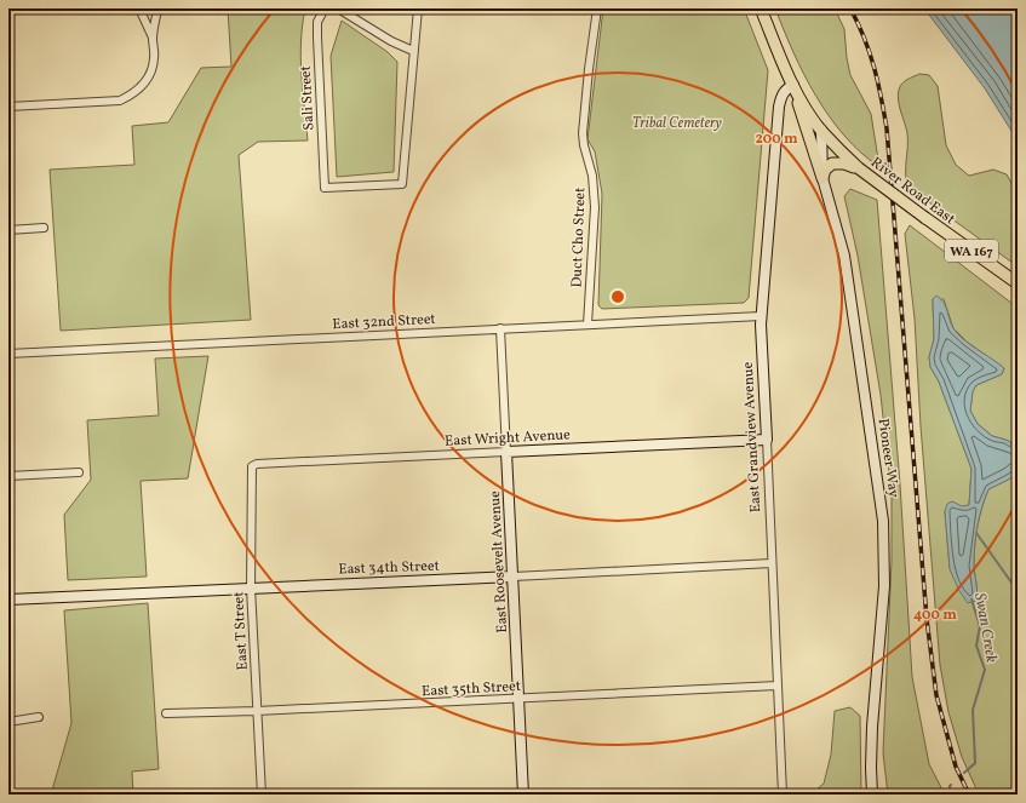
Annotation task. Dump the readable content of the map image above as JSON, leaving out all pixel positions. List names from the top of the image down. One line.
{"streets":{"main road":["River Road East","WA 167"],"street":["Sali Street","Duct Cho Street","East 32nd Street","East Wright Avenue","East Grandview Avenue","Pioneer Way","East Roosevelt Avenue","East 34th Street","East T Street","East 35th Street"]},"crossings":[["River Road East","WA 167"],["River Road East","Pioneer Way"],["Duct Cho Street","East 32nd Street"],["WA 167","East Grandview Avenue"],["WA 167","Pioneer Way"],["East 32nd Street","East Grandview Avenue"],["East 32nd Street","East Roosevelt Avenue"],["East Wright Avenue","East Grandview Avenue"],["East Wright Avenue","East Roosevelt Avenue"],["East Wright Avenue","East T Street"],["East Grandview Avenue","East 34th Street"],["East Grandview Avenue","East 35th Street"],["East Roosevelt Avenue","East 34th Street"],["East Roosevelt Avenue","East 35th Street"],["East 34th Street","East T Street"],["East T Street","East 35th Street"]],"water":["Swan Creek"],"parks":["Tribal Cemetery"],"rings":["200 m","400 m"]}
